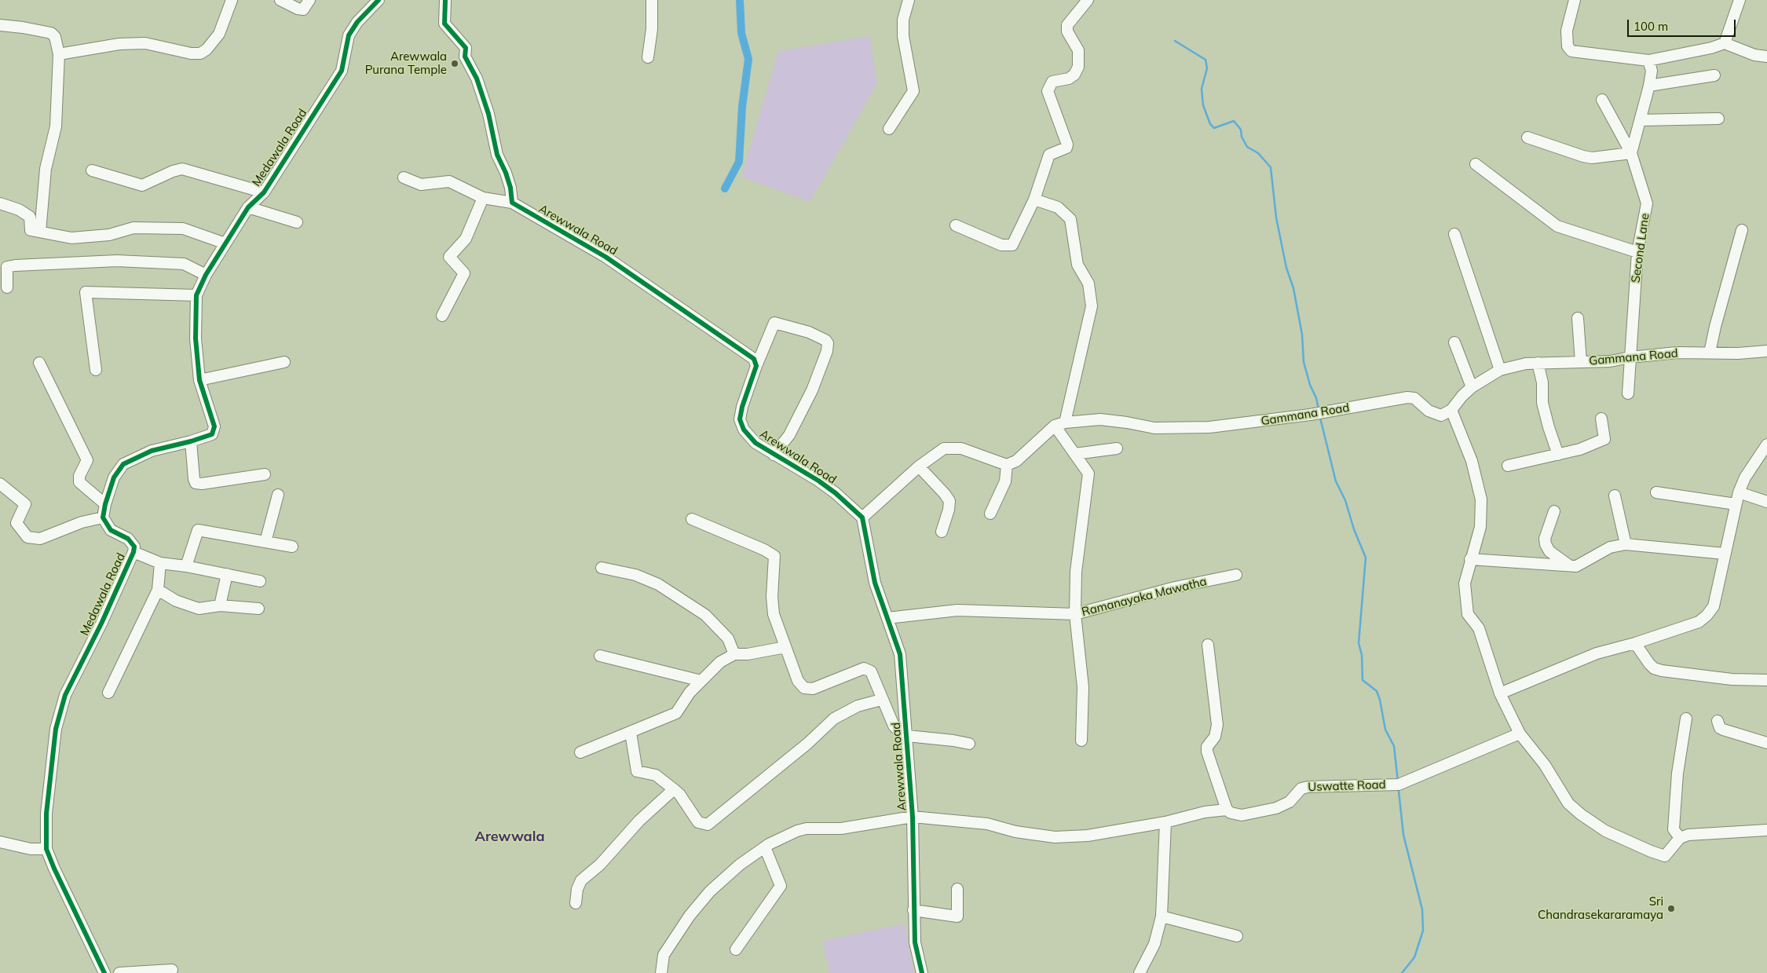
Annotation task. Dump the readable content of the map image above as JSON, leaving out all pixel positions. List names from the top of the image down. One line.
{"streets":{"street":["Medawala Road","Arewwala Road","Second Lane","Gammana Road","Ramanayaka Mawatha","Uswatte Road"]},"crossings":[["Arewwala Road","Ramanayaka Mawatha"],["Arewwala Road","Uswatte Road"],["Second Lane","Gammana Road"]],"districts":["Arewwala"],"places":["Arewwala Purana Temple","Sri Chandrasekararamaya"],"scale_bar":"100 m"}
